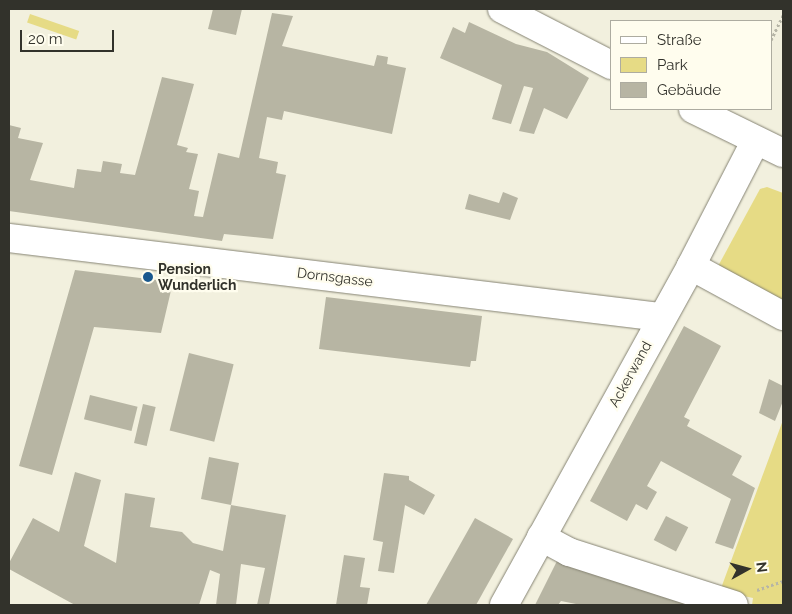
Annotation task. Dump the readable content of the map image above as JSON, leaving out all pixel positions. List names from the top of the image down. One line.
{"streets":{"street":["Dornsgasse","Ackerwand"]},"crossings":[["Dornsgasse","Ackerwand"]],"places":["Pension Wunderlich"],"legend":["Straße","Park","Gebäude"],"scale_bar":"20 m","north":"right"}
